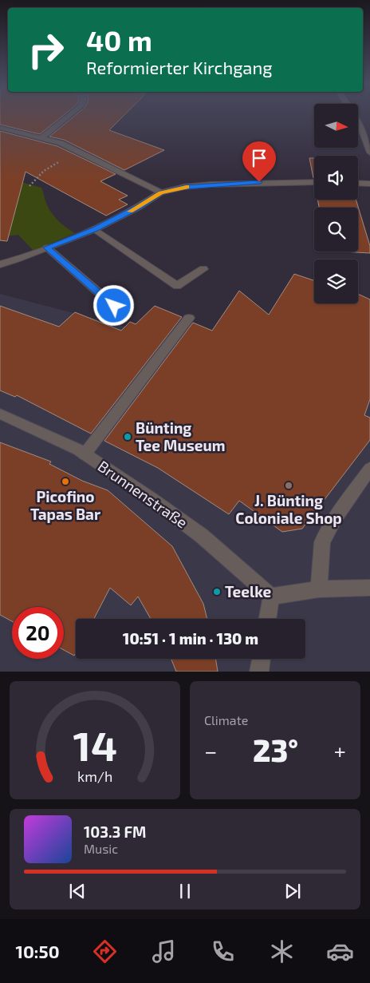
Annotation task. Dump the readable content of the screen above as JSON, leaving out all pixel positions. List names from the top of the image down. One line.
{"streets":{"street":["Brunnenstraße"]},"places":["Bünting Tee Museum","Picofino Tapas Bar","J. Bünting Coloniale Shop","Teelke"],"north":"right","page":{"turn":["40 m","Reformierter Kirchgang"],"limit":"20","trip":"10:51 · 1 min · 130 m","tile":"Climate","heat":["−","23°","+"],"song":["103.3 FM","Music"],"tabs":"10:50","gauge":["14","km/h"]}}
